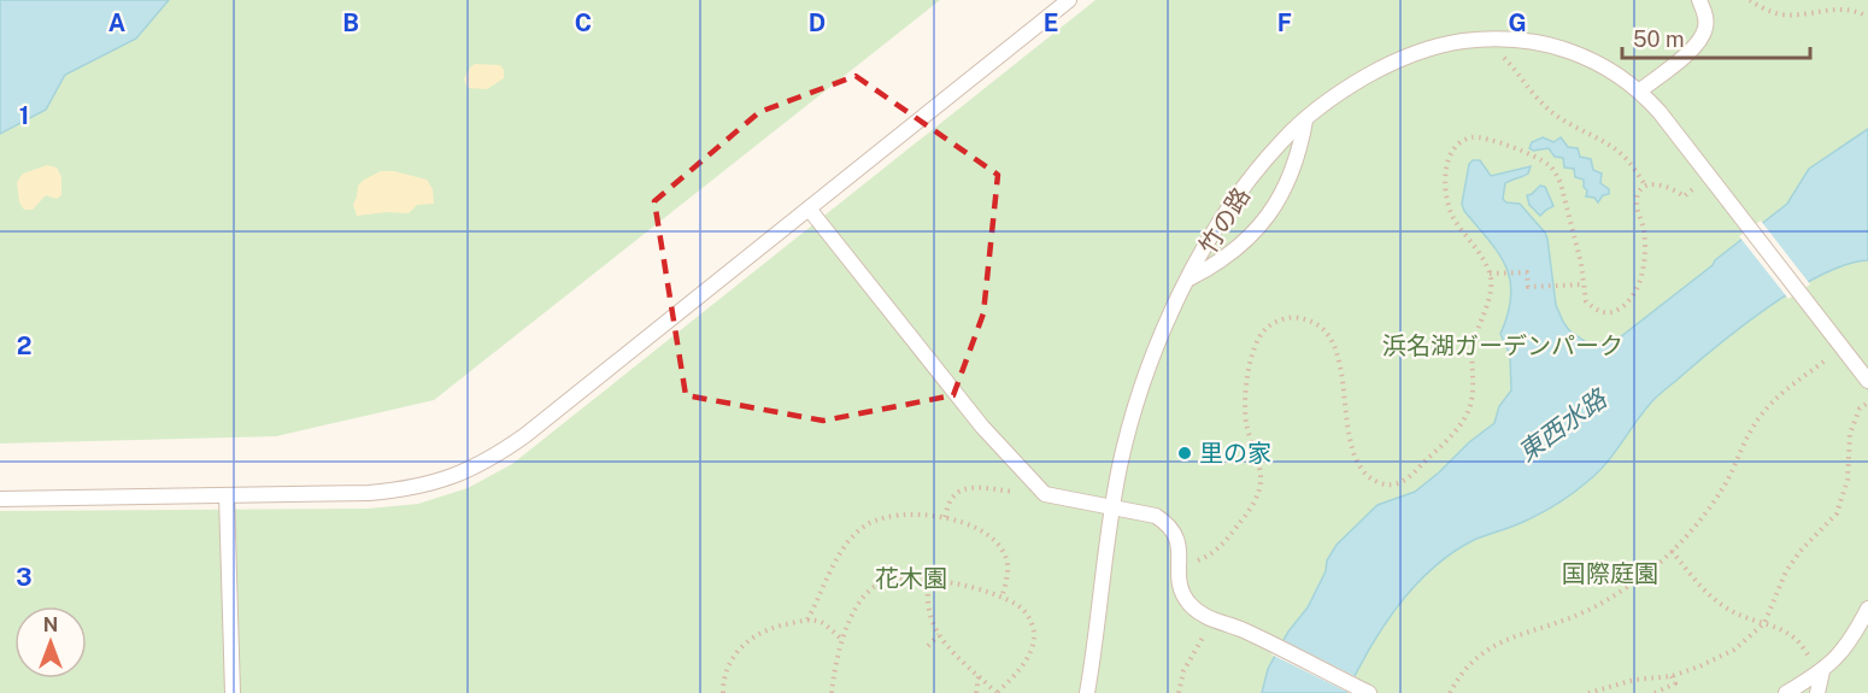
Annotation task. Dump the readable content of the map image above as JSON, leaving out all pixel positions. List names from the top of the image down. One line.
{"streets":{"lane":["竹の路"]},"water":["東西水路"],"parks":["浜名湖ガーデンパーク","国際庭園","花木園"],"places":["里の家"],"scale_bar":"50 m","north":"top","grid":{"columns":["A","B","C","D","E","F","G"],"rows":["1","2","3"]}}
